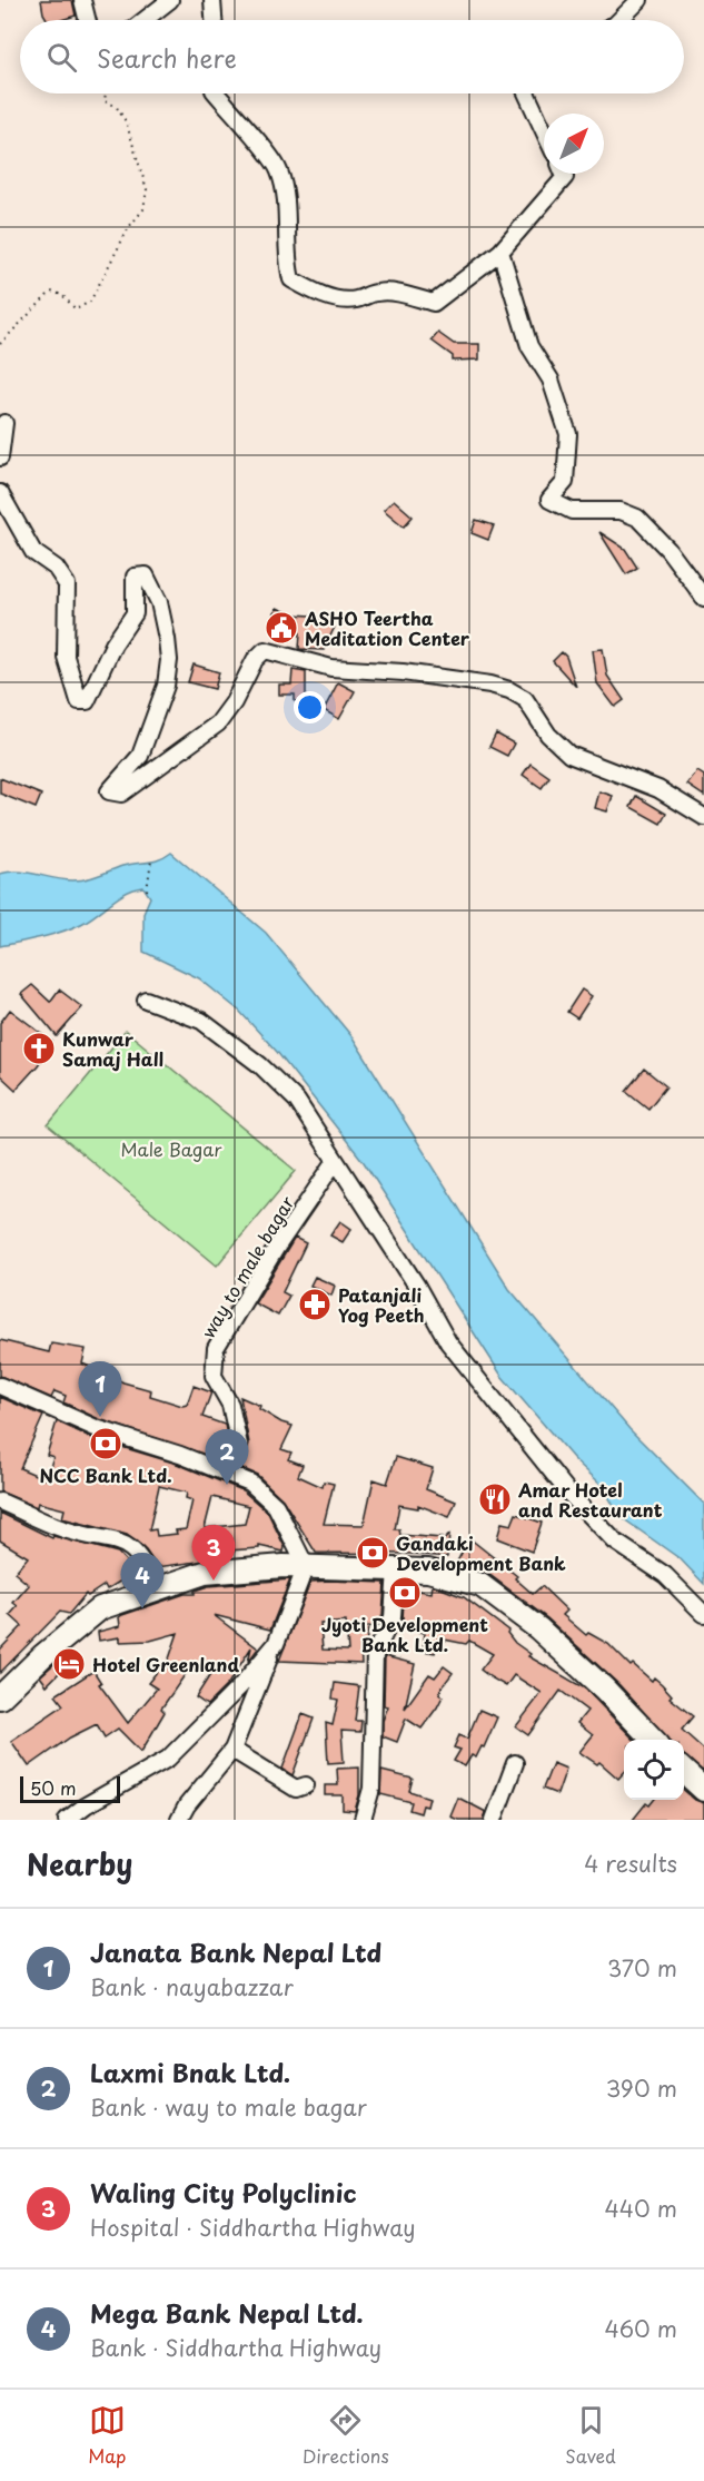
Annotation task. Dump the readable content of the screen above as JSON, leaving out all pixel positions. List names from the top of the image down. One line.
{"streets":{"street":["way to male bagar"]},"parks":["Male Bagar"],"places":{"public building":["ASHO Teertha Meditation Center"],"church":["Kunwar Samaj Hall"],"pharmacy":["Patanjali Yog Peeth"],"bank":["NCC Bank Ltd.","Gandaki Development Bank","Jyoti Development Bank Ltd."],"restaurant":["Amar Hotel and Restaurant"],"hotel":["Hotel Greenland"]},"scale_bar":"50 m","north":"top right","page":{"search":"Search here","pins":["1","2","3","4"],"scale":"50 m","heading":["Nearby","4 results"],"list":[{"mark":"1","name":"Janata Bank Nepal Ltd","note":"Bank · nayabazzar","value":"370 m"},{"mark":"2","name":"Laxmi Bnak Ltd.","note":"Bank · way to male bagar","value":"390 m"},{"mark":"3","name":"Waling City Polyclinic","note":"Hospital · Siddhartha Highway","value":"440 m"},{"mark":"4","name":"Mega Bank Nepal Ltd.","note":"Bank · Siddhartha Highway","value":"460 m"}],"nav":["Map","Directions","Saved"]}}
